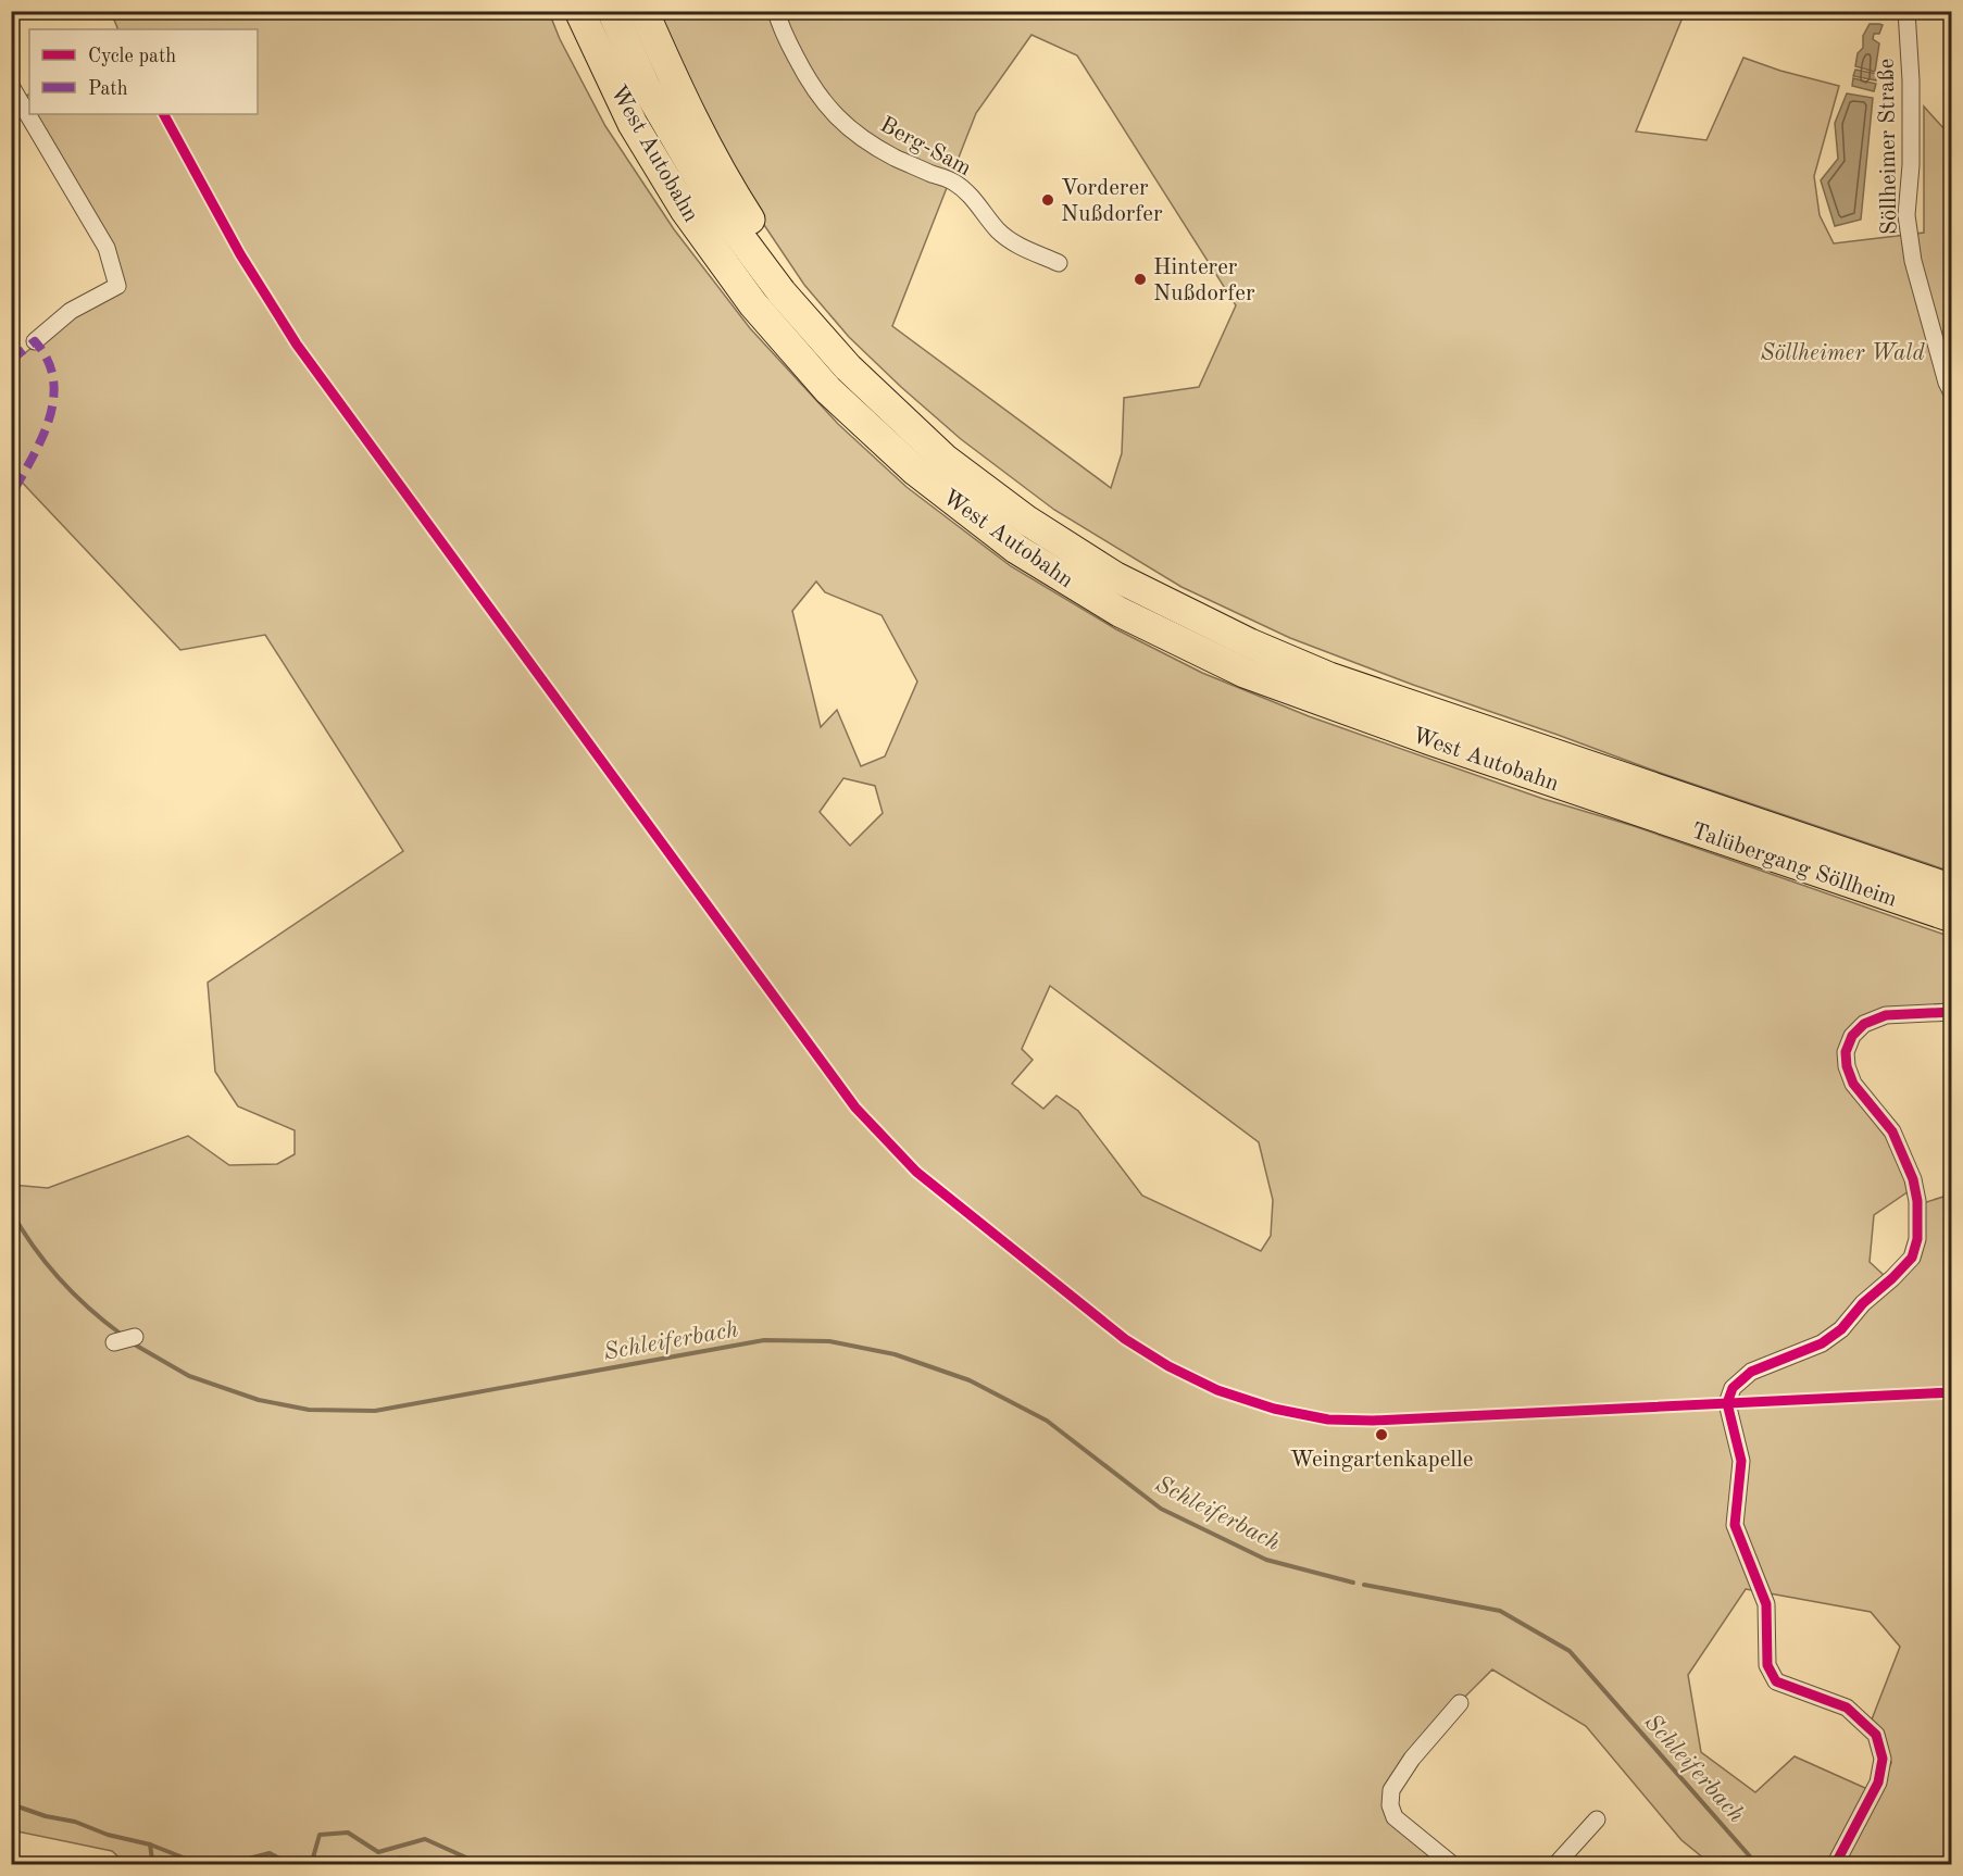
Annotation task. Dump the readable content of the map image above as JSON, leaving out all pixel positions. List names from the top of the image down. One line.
{"streets":{"highway":["West Autobahn","Talübergang Söllheim"],"street":["Berg-Sam","Söllheimer Straße"]},"crossings":[["West Autobahn","Talübergang Söllheim"]],"water":["Schleiferbach"],"parks":["Söllheimer Wald"],"places":["Vorderer Nußdorfer","Hinterer Nußdorfer","Weingartenkapelle"],"legend":["Cycle path","Path"]}
